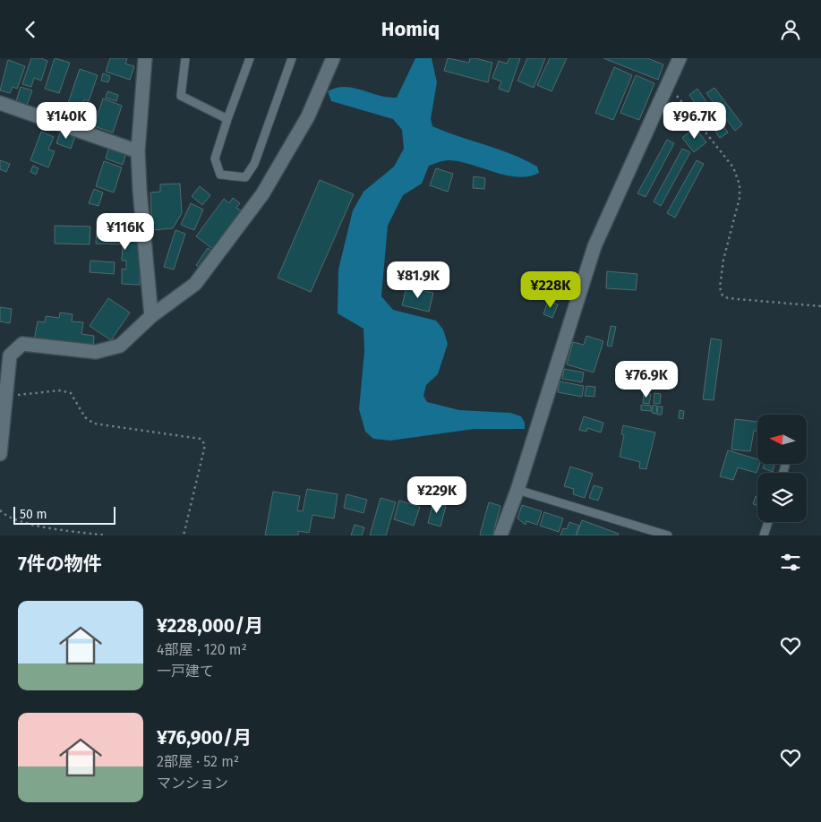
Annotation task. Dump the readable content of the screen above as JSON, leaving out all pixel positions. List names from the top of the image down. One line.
{"scale_bar":"50 m","north":"left","page":{"header":"Homiq","price":["¥140K","¥96.7K","¥116K","¥81.9K","¥228K","¥76.9K","¥229K"],"scale":"50 m","heading":"7件の物件","list":[{"name":"¥228,000/月","note":"4部屋 · 120 m² · 一戸建て"},{"name":"¥76,900/月","note":"2部屋 · 52 m² · マンション"}]}}
